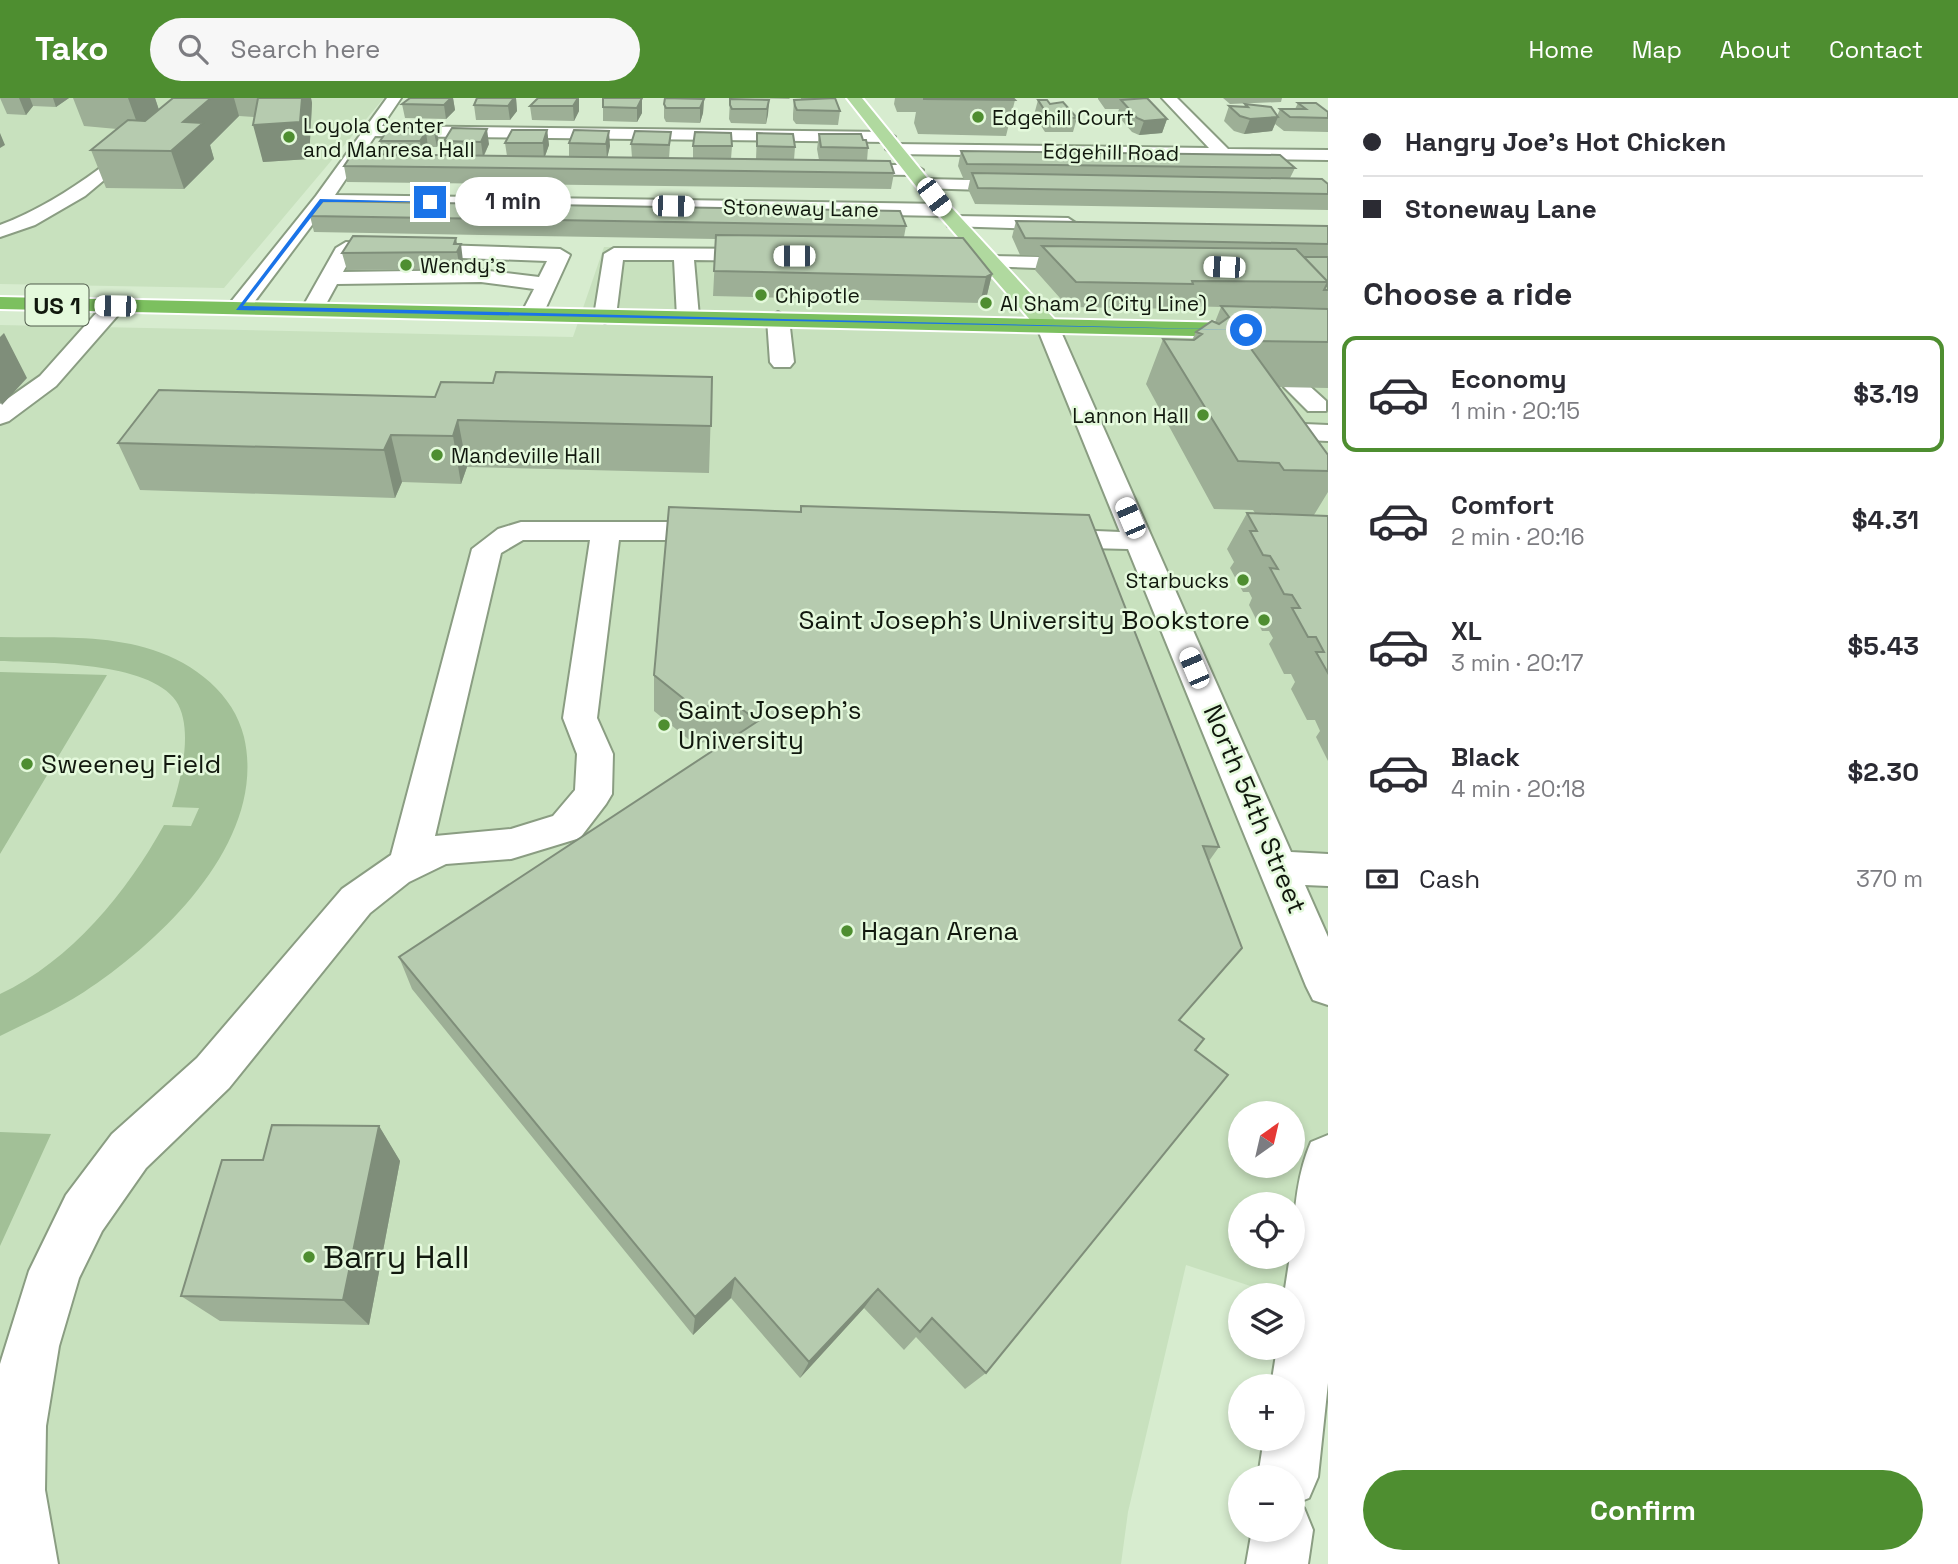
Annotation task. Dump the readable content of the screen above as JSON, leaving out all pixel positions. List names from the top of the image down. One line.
{"streets":{"highway":["US 1"],"street":["Edgehill Road","Stoneway Lane","North 54th Street"]},"crossings":[["US 1","North 54th Street"]],"places":["Edgehill Court","Loyola Center and Manresa Hall","Wendy's","Chipotle","Al Sham 2 (City Line)","Lannon Hall","Mandeville Hall","Starbucks","Saint Joseph's University Bookstore","Saint Joseph's University","Sweeney Field","Hagan Arena","Barry Hall"],"north":"top right","page":{"header":"Tako","search":"Search here","nav":["Home","Map","About","Contact"],"banner":["Hangry Joe's Hot Chicken","Stoneway Lane"],"bubble":"1 min","heading":"Choose a ride","list":[{"name":"Economy","note":"1 min · 20:15","value":"$3.19"},{"name":"Comfort","note":"2 min · 20:16","value":"$4.31"},{"name":"XL","note":"3 min · 20:17","value":"$5.43"},{"name":"Black","note":"4 min · 20:18","value":"$2.30"}],"pay":["Cash","370 m"],"map_buttons":["+","−"],"buttons":"Confirm"}}
